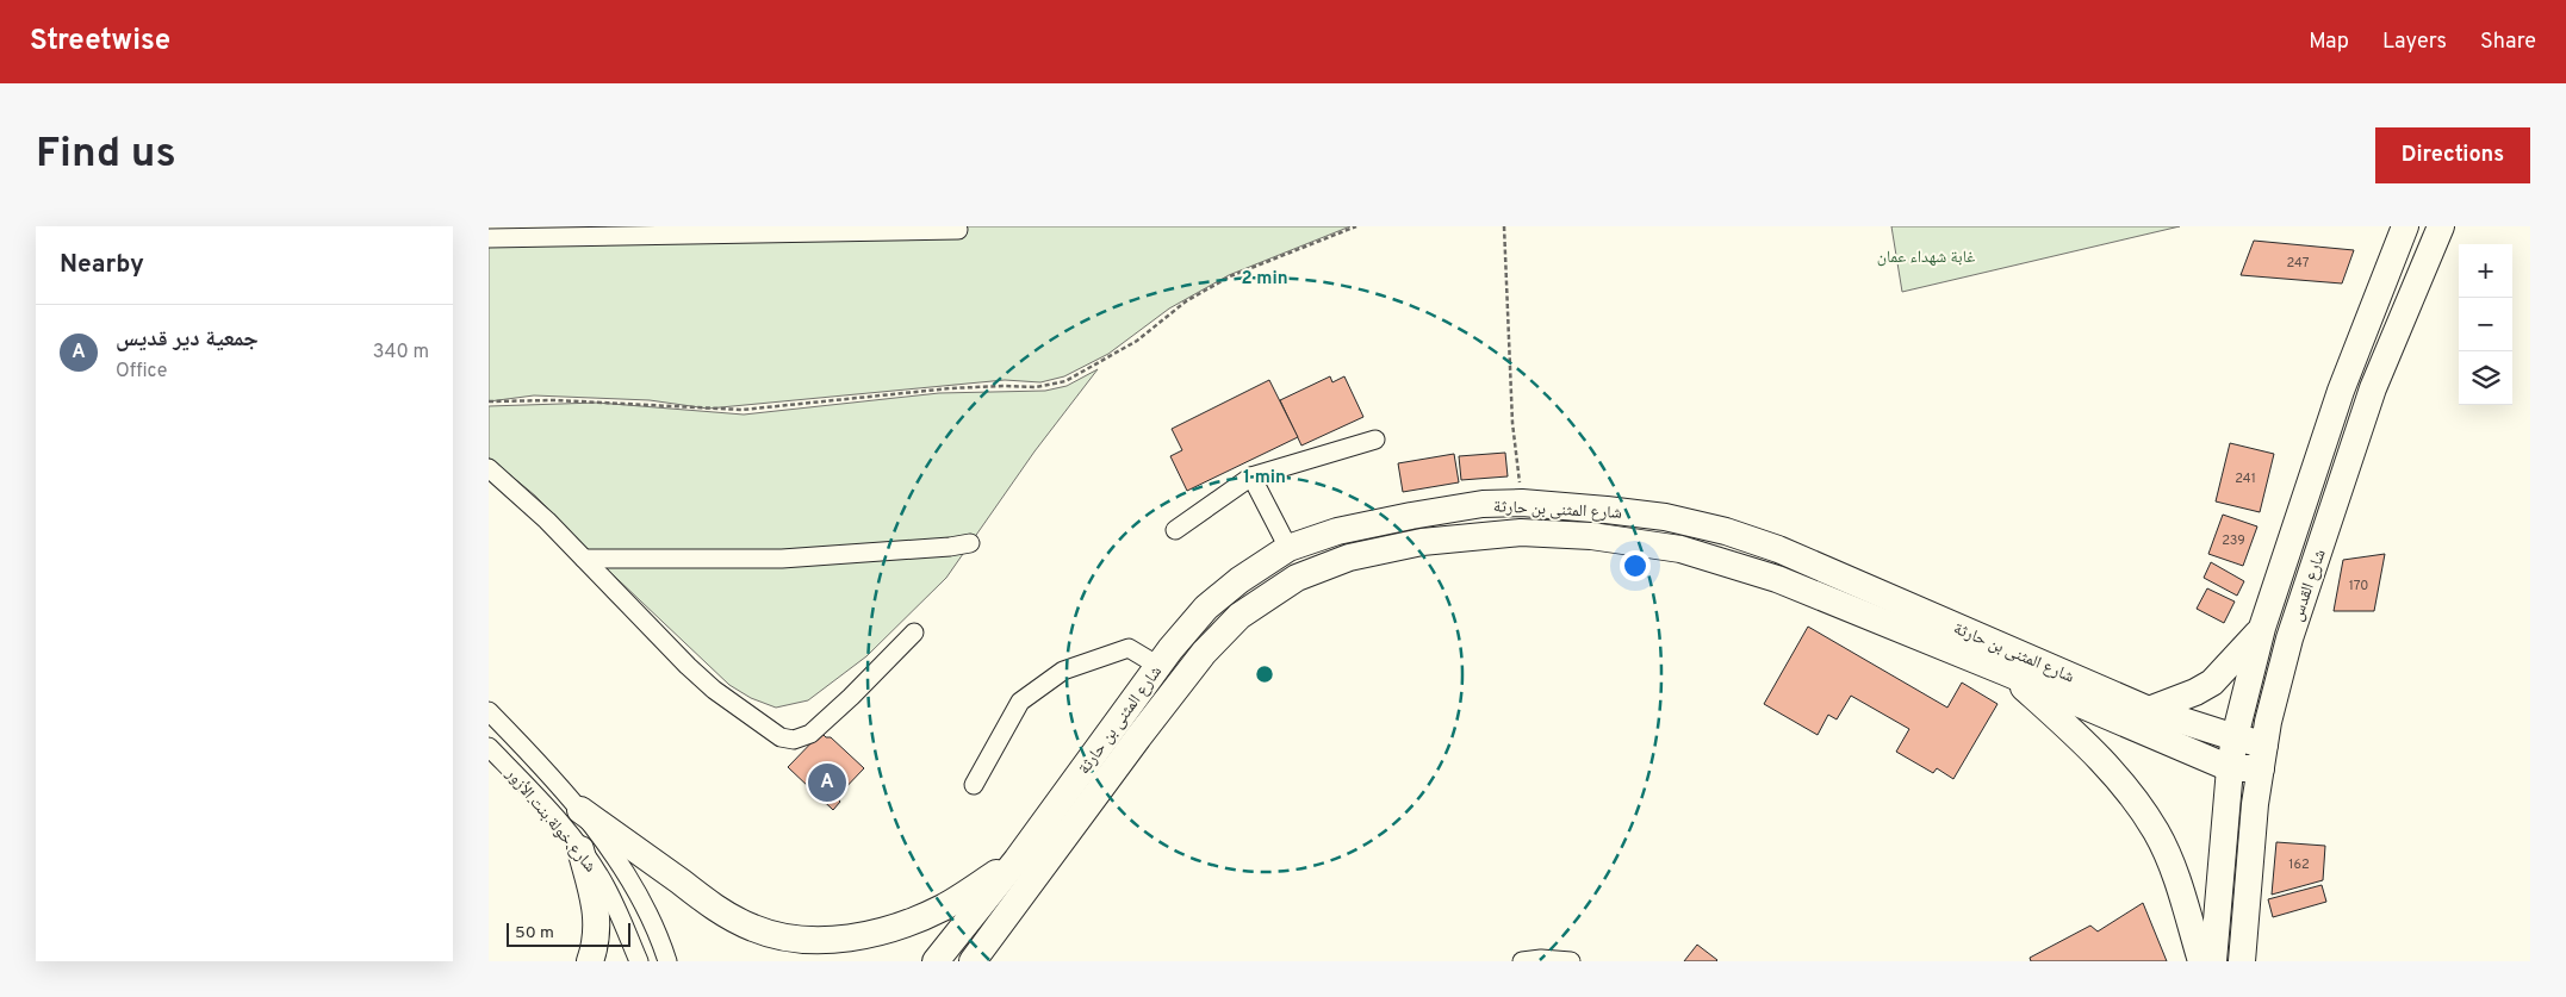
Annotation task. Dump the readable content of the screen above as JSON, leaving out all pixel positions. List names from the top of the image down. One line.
{"streets":{"highway":["شارع المثنى بن حارثة","شارع القدس"],"street":["شارع خولة بنت الأزور"]},"crossings":[["شارع المثنى بن حارثة","شارع القدس"]],"parks":["غابة شهداء عمان"],"house_numbers":["247","241","239","170","162"],"scale_bar":"50 m","page":{"header":"Streetwise","nav":["Map","Layers","Share"],"buttons":"Directions","title":"Find us","heading":"Nearby","map_buttons":["+","−"],"list":[{"mark":"A","name":"جمعية دير قديس","note":"Office","value":"340 m"}],"pins":"A","scale":"50 m"},"rings":["2 min","1 min"]}
